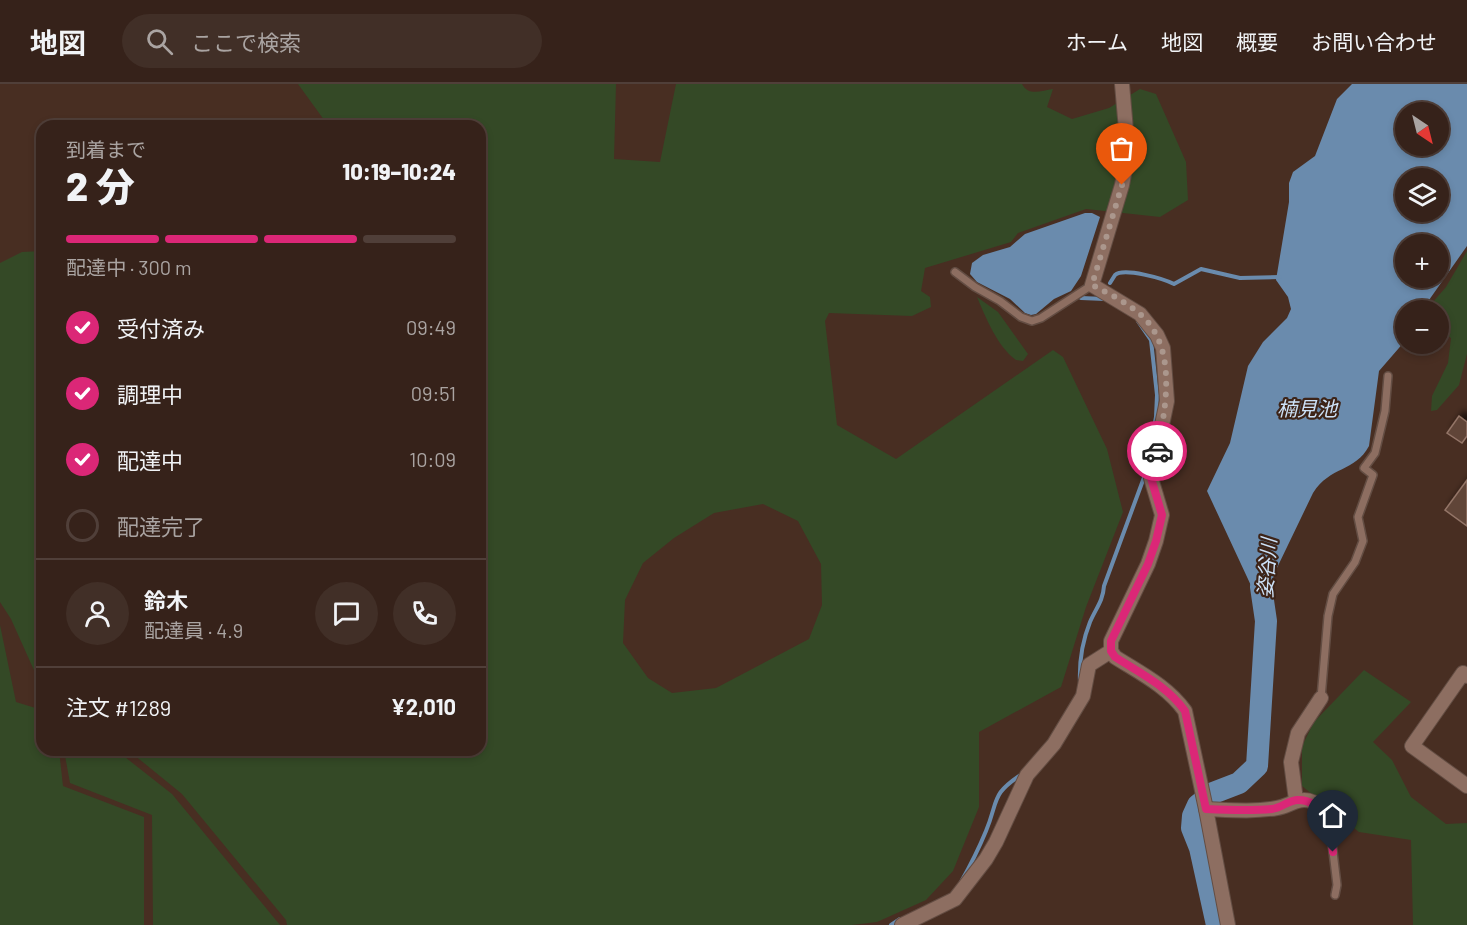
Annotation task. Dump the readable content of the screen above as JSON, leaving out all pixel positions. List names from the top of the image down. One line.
{"water":["楠見池","姿谷川"],"north":"bottom right","page":{"header":"地図","search":"ここで検索","nav":["ホーム","地図","概要","お問い合わせ"],"map_buttons":["+","−"],"heading":["2 分","到着まで","10:19–10:24"],"panel":["鈴木","配達員 · 4.9","注文 #1289","¥2,010"],"bar":"配達中 · 300 m","list":[["受付済み","09:49"],["調理中","09:51"],["配達中","10:09"],"配達完了"]}}
